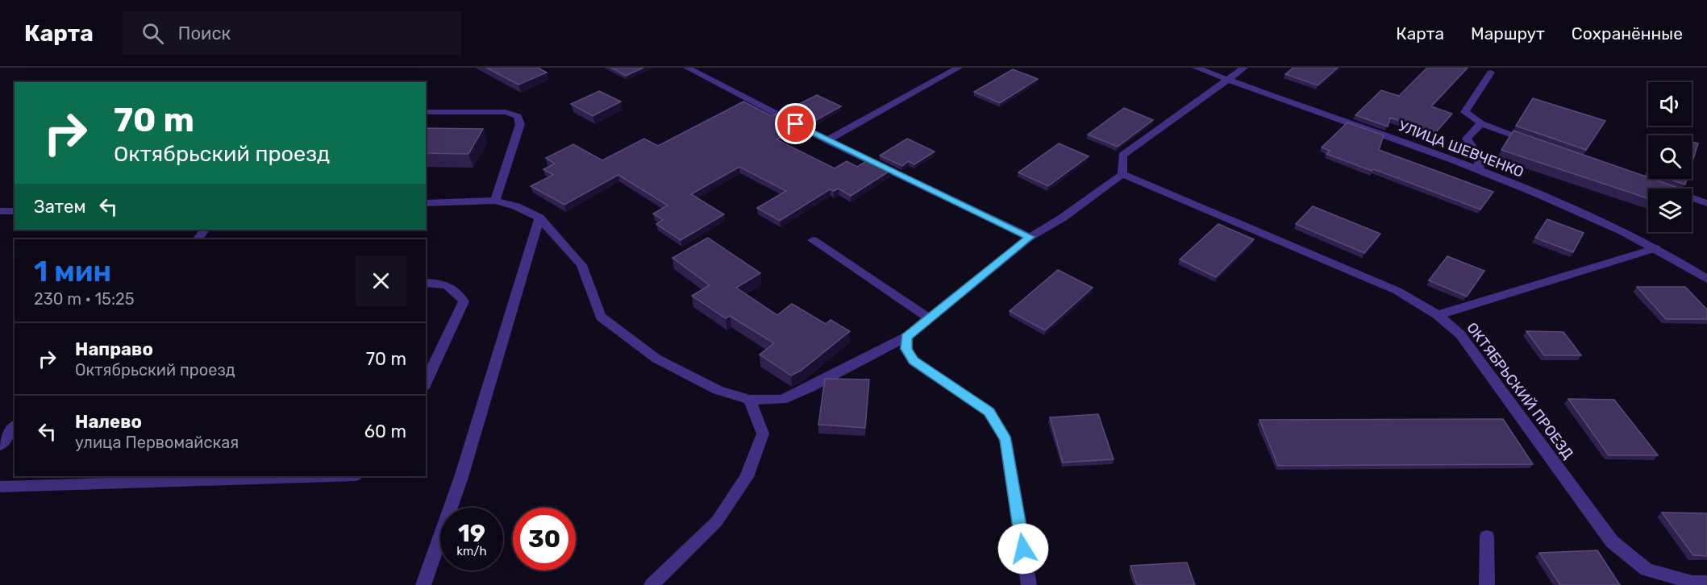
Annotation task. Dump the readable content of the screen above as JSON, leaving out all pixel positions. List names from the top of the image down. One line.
{"streets":{"street":["УЛИЦА ШЕВЧЕНКО","ОКТЯБРЬСКИЙ ПРОЕЗД"]},"page":{"header":"Карта","search":"Поиск","nav":["Карта","Маршрут","Сохранённые"],"turn":["70 m","Октябрьский проезд"],"then":"Затем","heading":["1 мин","230 m · 15:25"],"list":[{"name":"Направо","note":"Октябрьский проезд","value":"70 m"},{"name":"Налево","note":"улица Первомайская","value":"60 m"}],"speed":"19 km/h","limit":"30"}}
